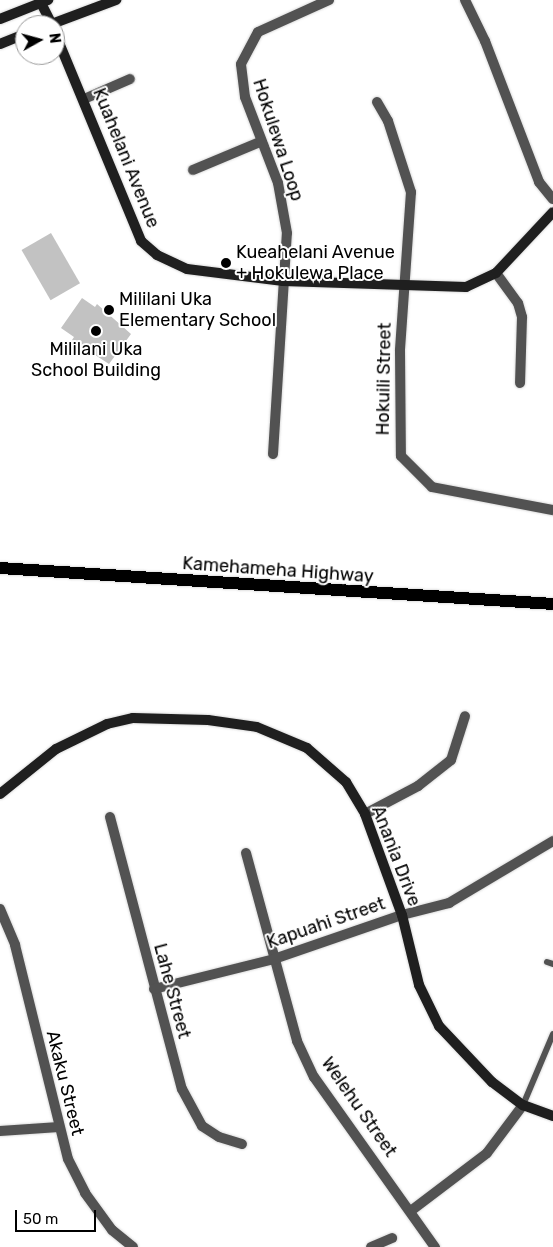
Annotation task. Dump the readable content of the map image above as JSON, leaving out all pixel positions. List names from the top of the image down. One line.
{"streets":{"main road":["Kamehameha Highway"],"street":["Hokulewa Loop","Kuahelani Avenue","Hokuili Street","Anania Drive","Kapuahi Street","Lahe Street","Akaku Street","Welehu Street"]},"crossings":[["Hokulewa Loop","Kuahelani Avenue"],["Kuahelani Avenue","Hokuili Street"],["Anania Drive","Kapuahi Street"],["Kapuahi Street","Lahe Street"],["Kapuahi Street","Welehu Street"]],"places":["Kueahelani Avenue + Hokulewa Place","Mililani Uka Elementary School","Mililani Uka School Building"],"scale_bar":"50 m","north":"right"}
